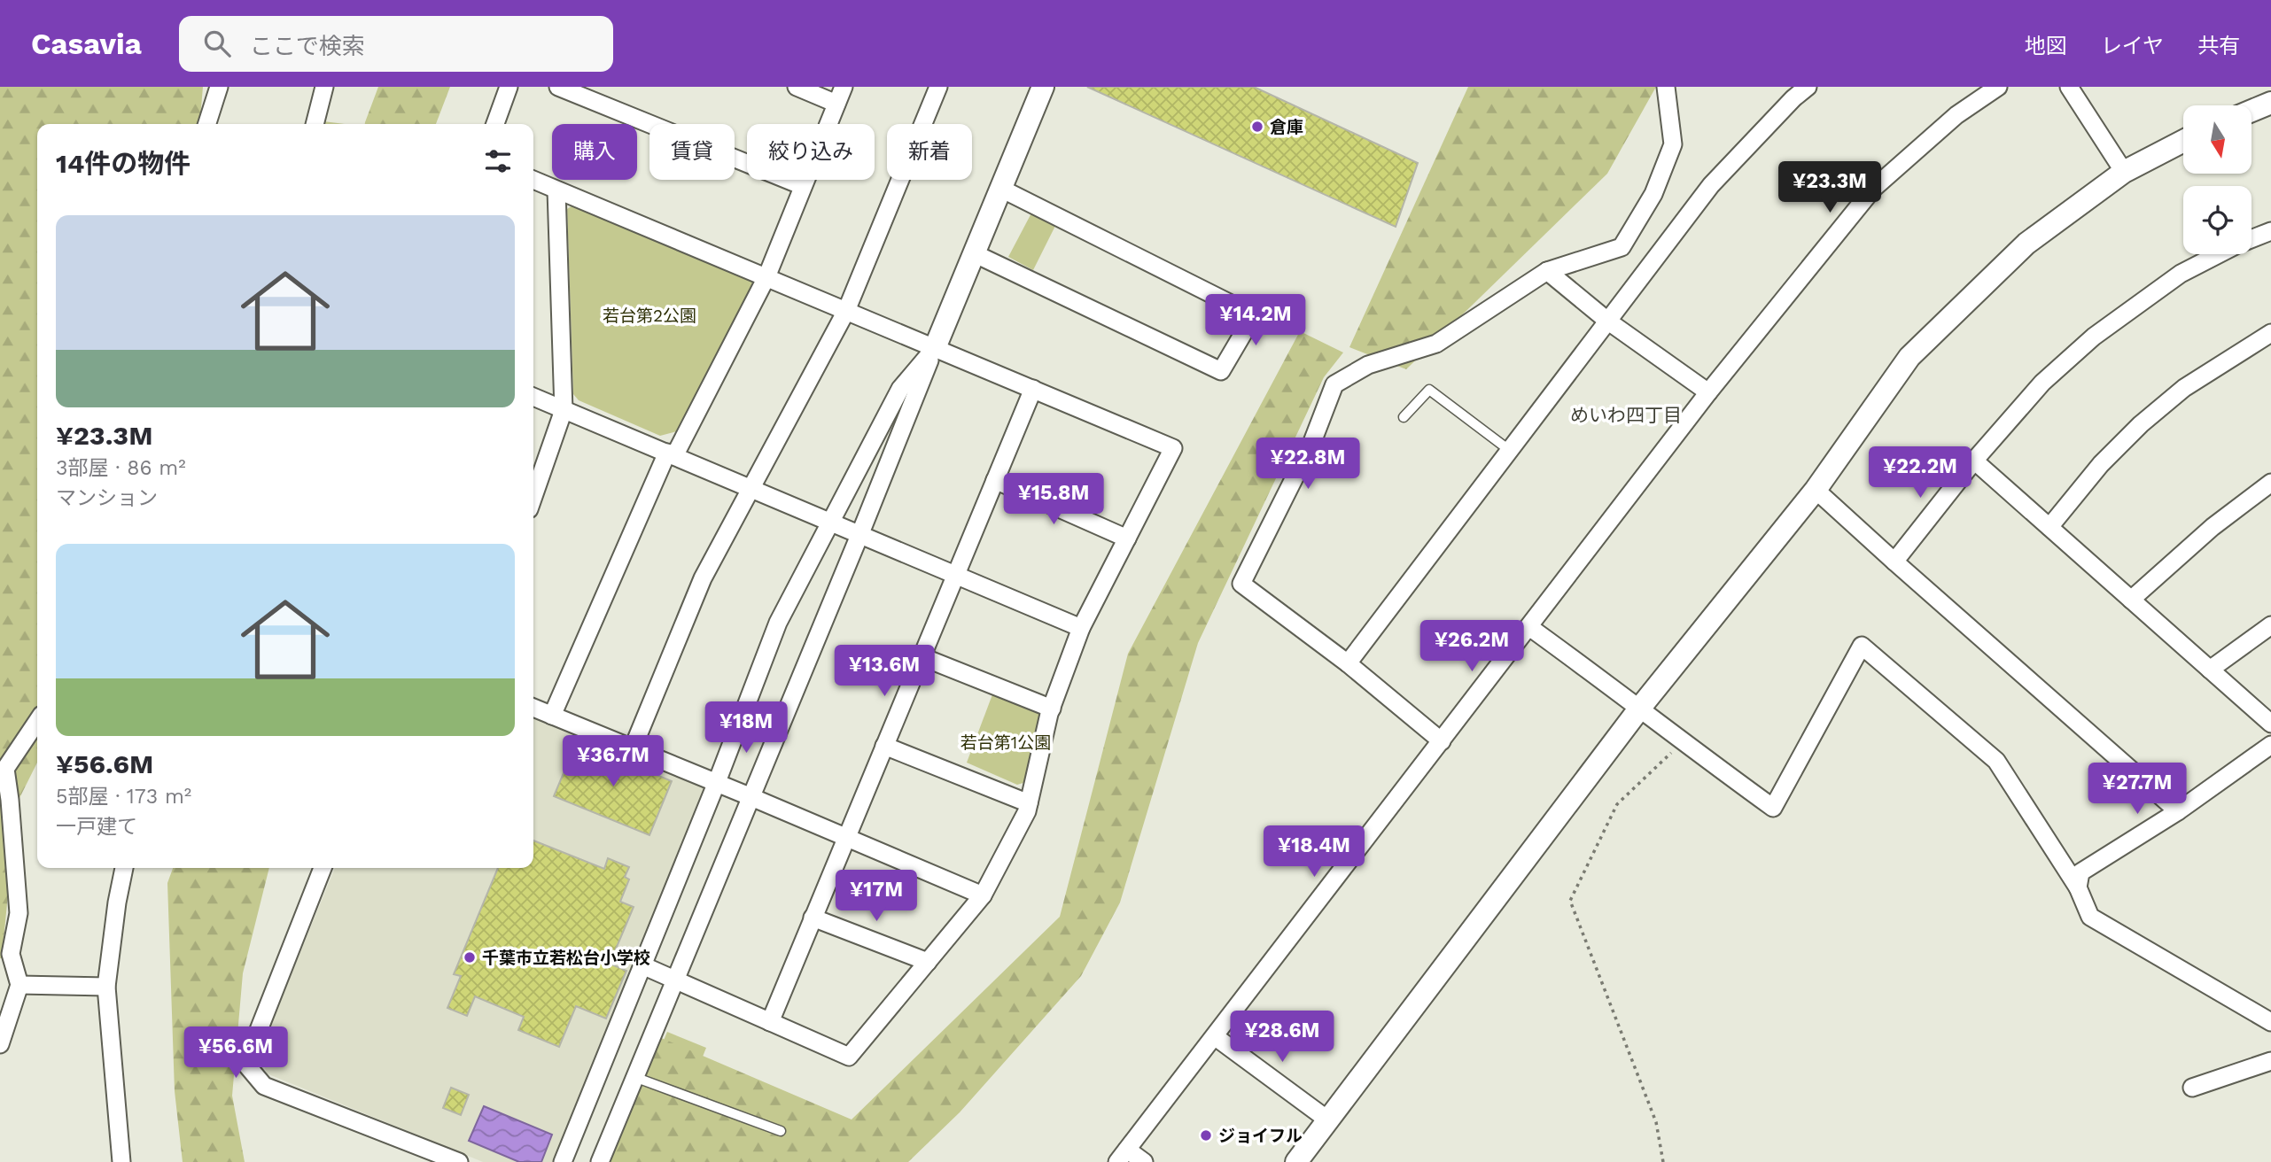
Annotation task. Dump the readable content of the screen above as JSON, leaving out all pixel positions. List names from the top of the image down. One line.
{"districts":["めいわ四丁目"],"parks":["若台第2公園","若台第1公園"],"places":["倉庫","千葉市立若松台小学校","ジョイフル"],"north":"bottom","page":{"header":"Casavia","search":"ここで検索","nav":["地図","レイヤ","共有"],"chip":["購入","賃貸","絞り込み","新着"],"heading":"14件の物件","price":["¥23.3M","¥14.2M","¥22.8M","¥22.2M","¥15.8M","¥26.2M","¥13.6M","¥18M","¥36.7M","¥27.7M","¥18.4M","¥17M","¥28.6M","¥56.6M"],"list":[{"name":"¥23.3M","note":"3部屋 · 86 m² · マンション"},{"name":"¥56.6M","note":"5部屋 · 173 m² · 一戸建て"}]}}
